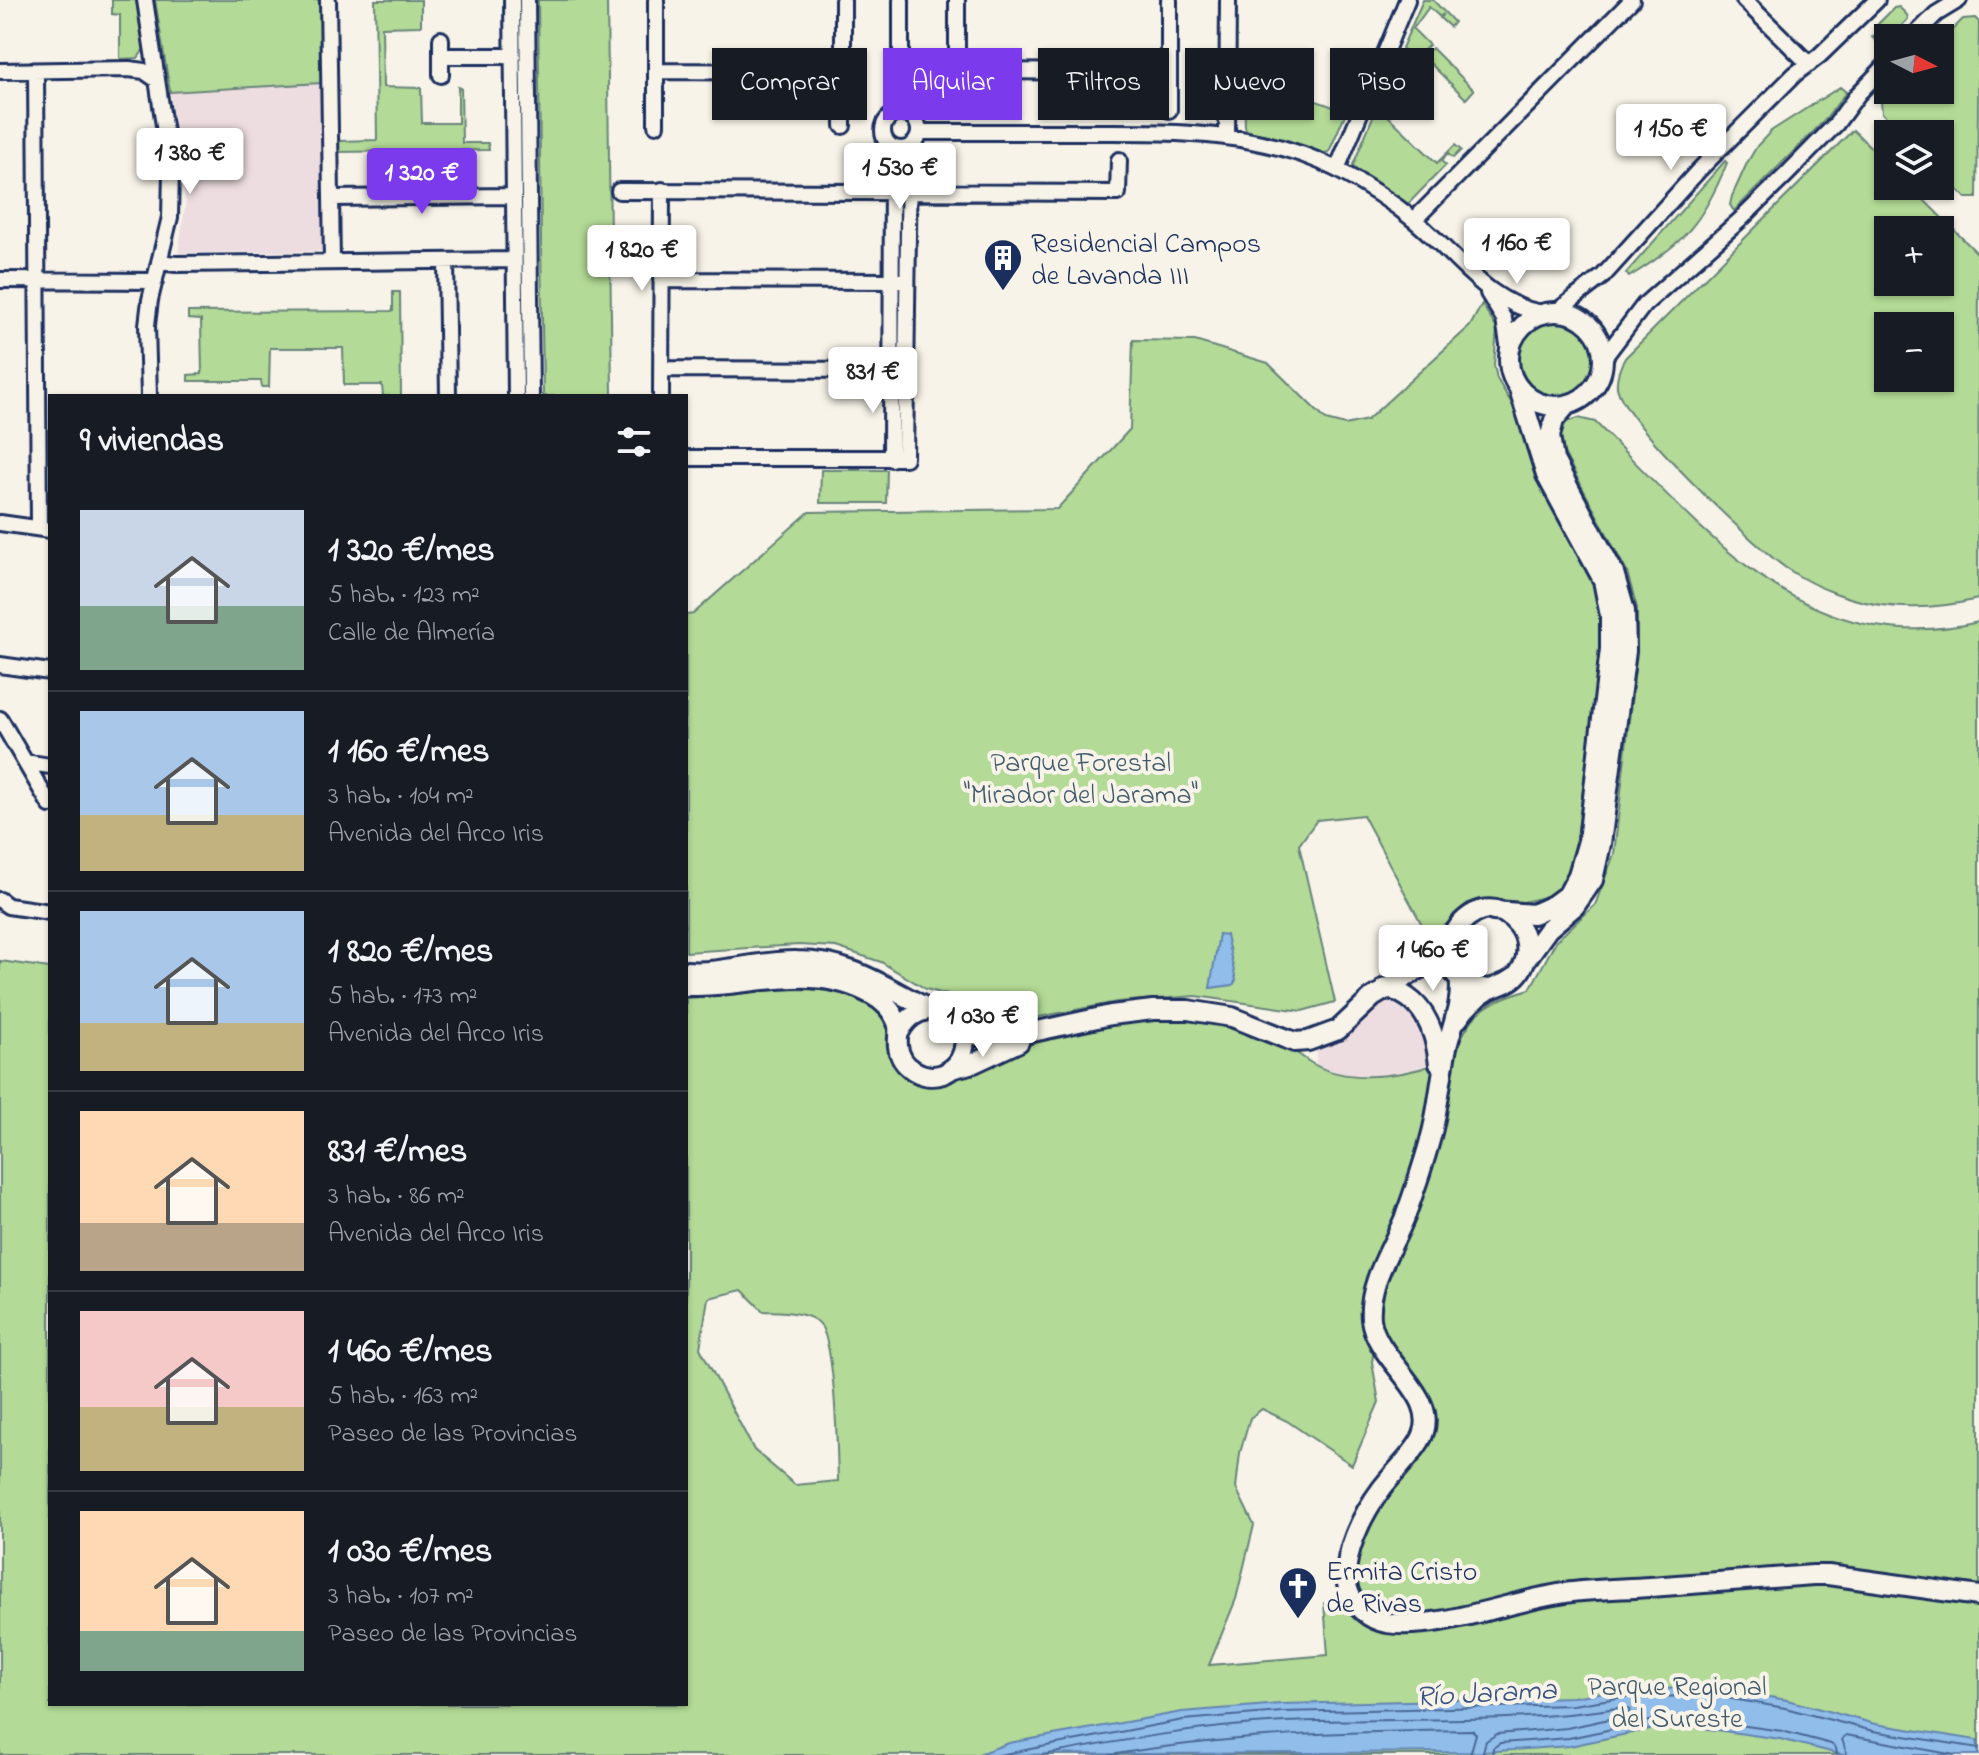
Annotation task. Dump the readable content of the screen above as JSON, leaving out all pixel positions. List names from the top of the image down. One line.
{"water":["Río Jarama"],"parks":["Parque Forestal \"Mirador del Jarama\"","Parque Regional del Sureste"],"places":{"building":["Residencial Campos de Lavanda III"],"church":["Ermita Cristo de Rivas"]},"north":"right","page":{"map_buttons":["+","−"],"chip":["Comprar","Alquilar","Filtros","Nuevo","Piso"],"price":["1 150 €","1 380 €","1 530 €","1 320 €","1 160 €","1 820 €","831 €","1 460 €","1 030 €"],"heading":"9 viviendas","list":[{"name":"1 320 €/mes","note":"5 hab. · 123 m² · Calle de Almería"},{"name":"1 160 €/mes","note":"3 hab. · 104 m² · Avenida del Arco Iris"},{"name":"1 820 €/mes","note":"5 hab. · 173 m² · Avenida del Arco Iris"},{"name":"831 €/mes","note":"3 hab. · 86 m² · Avenida del Arco Iris"},{"name":"1 460 €/mes","note":"5 hab. · 163 m² · Paseo de las Provincias"},{"name":"1 030 €/mes","note":"3 hab. · 107 m² · Paseo de las Provincias"}]}}
